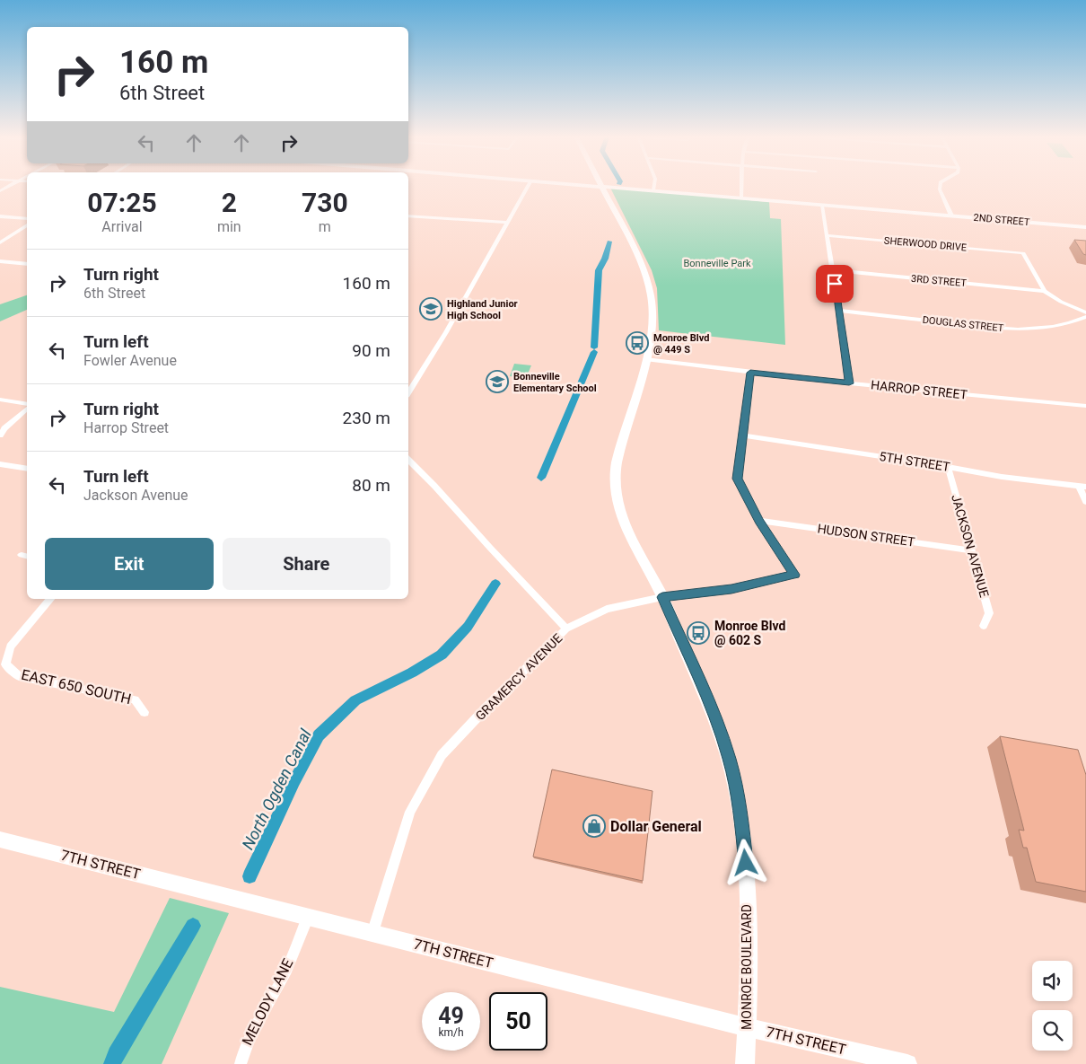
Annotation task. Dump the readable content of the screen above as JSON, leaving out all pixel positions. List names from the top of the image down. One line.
{"streets":{"main road":["2ND STREET","7TH STREET","MONROE BOULEVARD"],"street":["SHERWOOD DRIVE","3RD STREET","DOUGLAS STREET","HARROP STREET","5TH STREET","HUDSON STREET","JACKSON AVENUE","GRAMERCY AVENUE","EAST 650 SOUTH","MELODY LANE"]},"crossings":[["2ND STREET","MONROE BOULEVARD"],["SHERWOOD DRIVE","3RD STREET"],["HARROP STREET","MONROE BOULEVARD"],["5TH STREET","JACKSON AVENUE"],["HUDSON STREET","JACKSON AVENUE"],["GRAMERCY AVENUE","7TH STREET"],["7TH STREET","MONROE BOULEVARD"],["7TH STREET","MELODY LANE"]],"water":["North Ogden Canal"],"parks":["Bonneville Park"],"places":{"school or university":["Highland Junior High School","Bonneville Elementary School"],"bus stop":["Monroe Blvd @ 449 S","Monroe Blvd @ 602 S"],"shop":["Dollar General"]},"page":{"turn":["160 m","6th Street"],"eta":["07:25","Arrival","2","min","730","m"],"list":[{"name":"Turn right","note":"6th Street","value":"160 m"},{"name":"Turn left","note":"Fowler Avenue","value":"90 m"},{"name":"Turn right","note":"Harrop Street","value":"230 m"},{"name":"Turn left","note":"Jackson Avenue","value":"80 m"}],"buttons":["Exit","Share"],"speed":"49 km/h","limit":"50"}}
